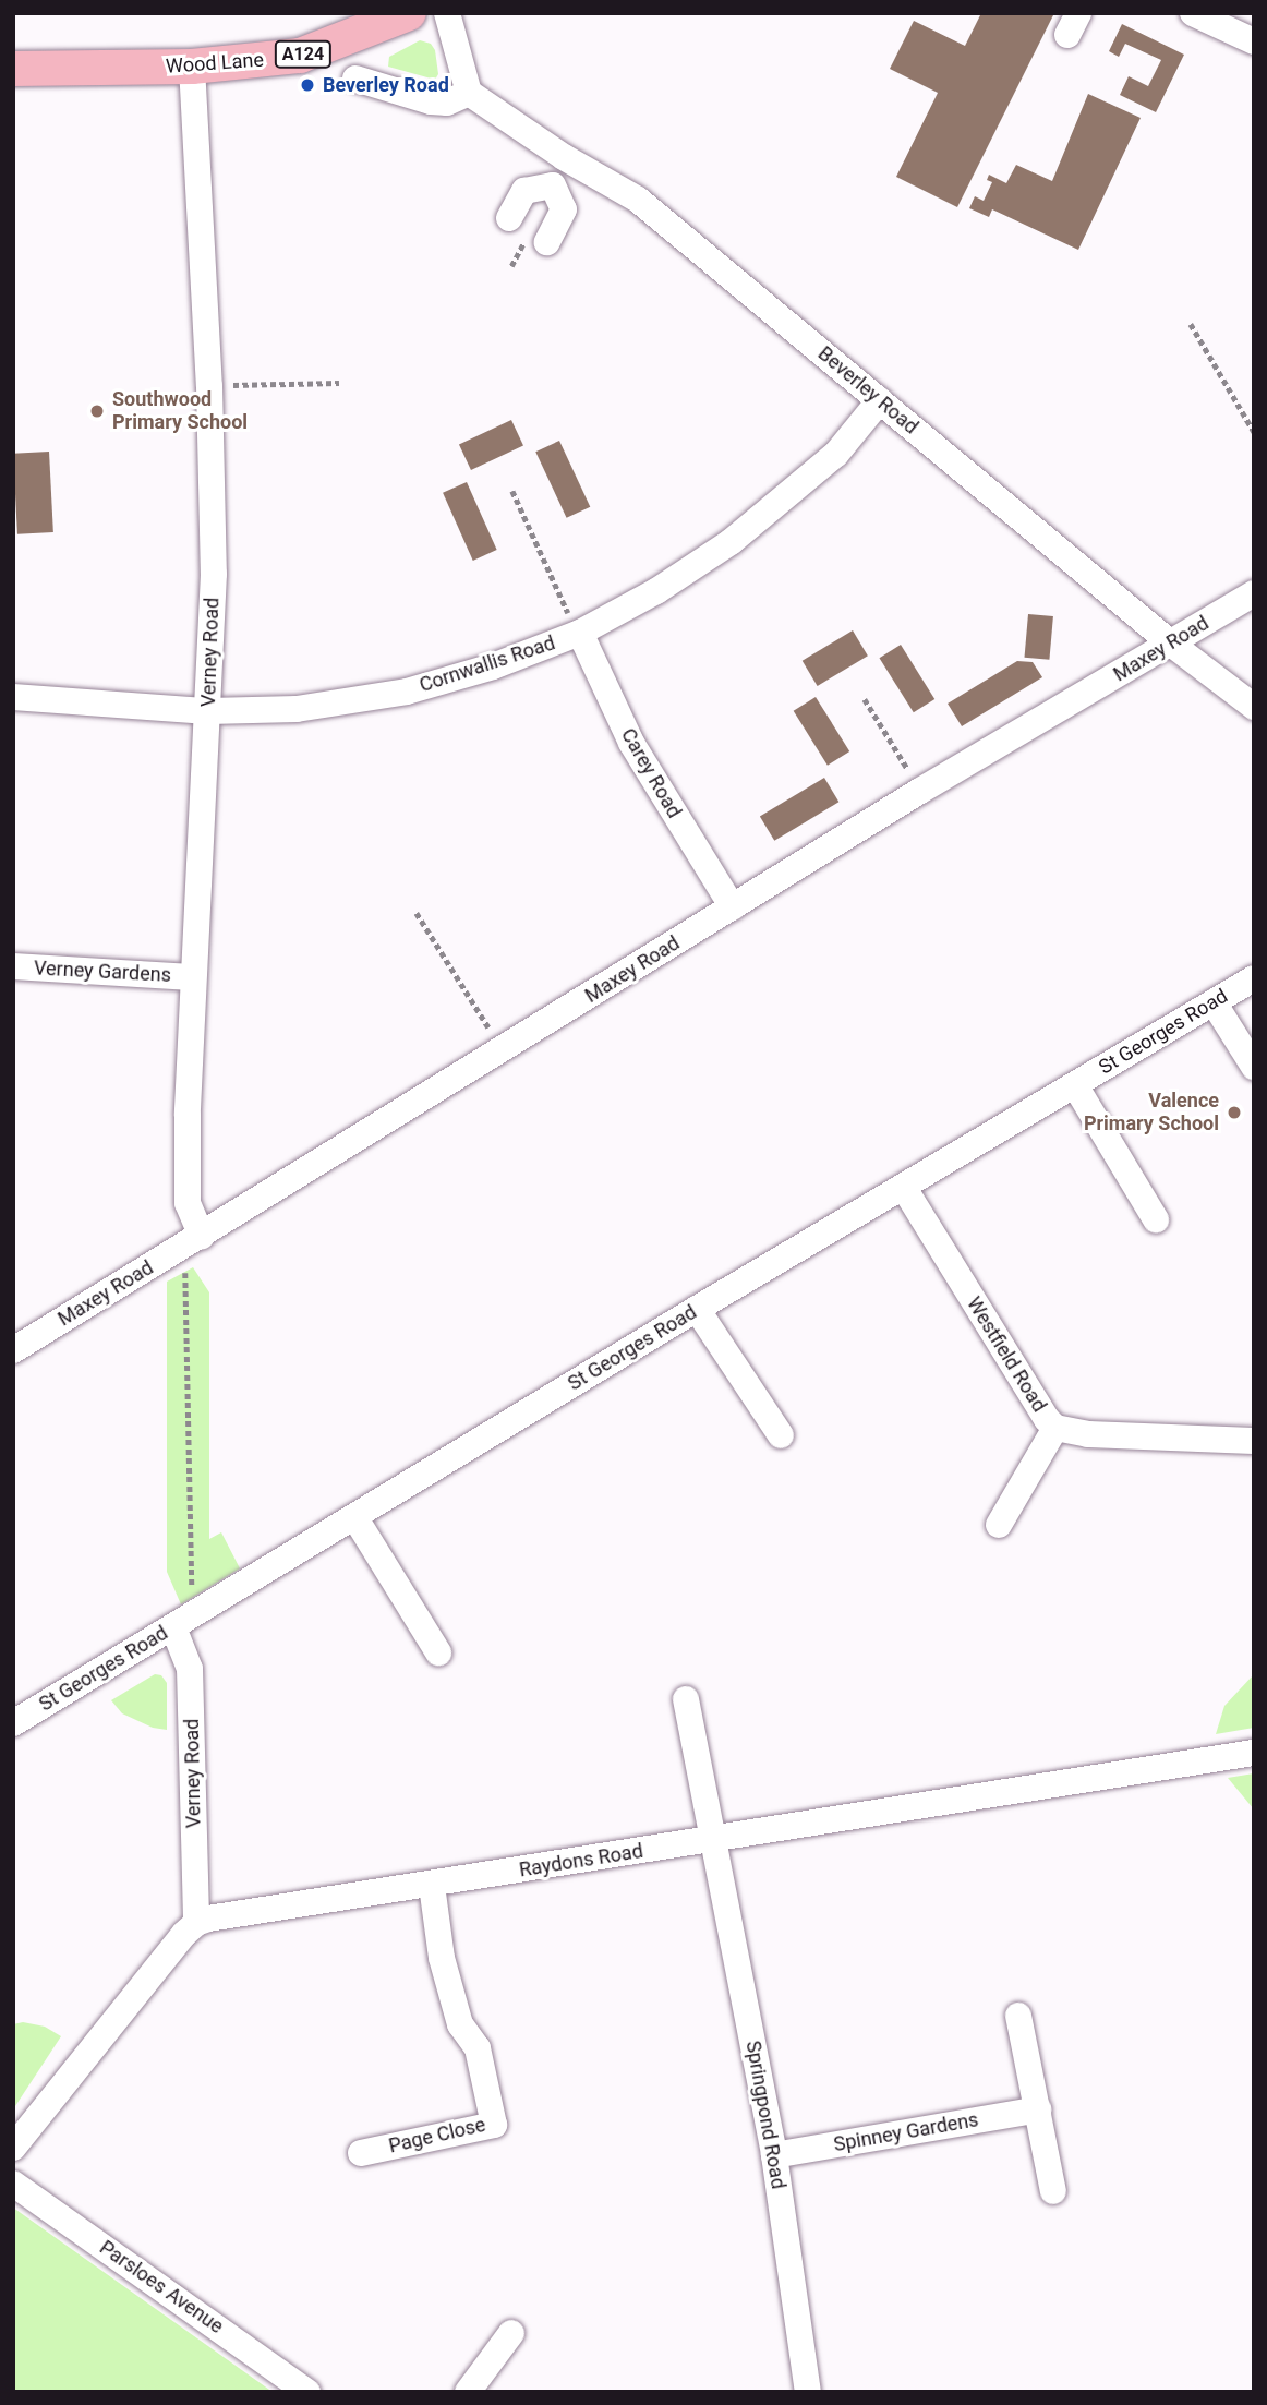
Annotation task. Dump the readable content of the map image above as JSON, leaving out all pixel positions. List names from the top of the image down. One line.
{"streets":{"main road":["A124","Wood Lane"],"street":["Beverley Road","Maxey Road","Verney Road","Cornwallis Road","Carey Road","Verney Gardens","St Georges Road","Westfield Road","Raydons Road","Springpond Road","Spinney Gardens","Page Close","Parsloes Avenue"]},"crossings":[["Wood Lane","Verney Road"],["Beverley Road","Maxey Road"],["Beverley Road","Cornwallis Road"],["Maxey Road","Verney Road"],["Maxey Road","Carey Road"],["Verney Road","Cornwallis Road"],["Verney Road","Verney Gardens"],["Verney Road","St Georges Road"],["Verney Road","Raydons Road"],["Cornwallis Road","Carey Road"],["St Georges Road","Westfield Road"],["Raydons Road","Springpond Road"],["Raydons Road","Page Close"],["Springpond Road","Spinney Gardens"]],"places":["Beverley Road","Southwood Primary School","Valence Primary School"]}
